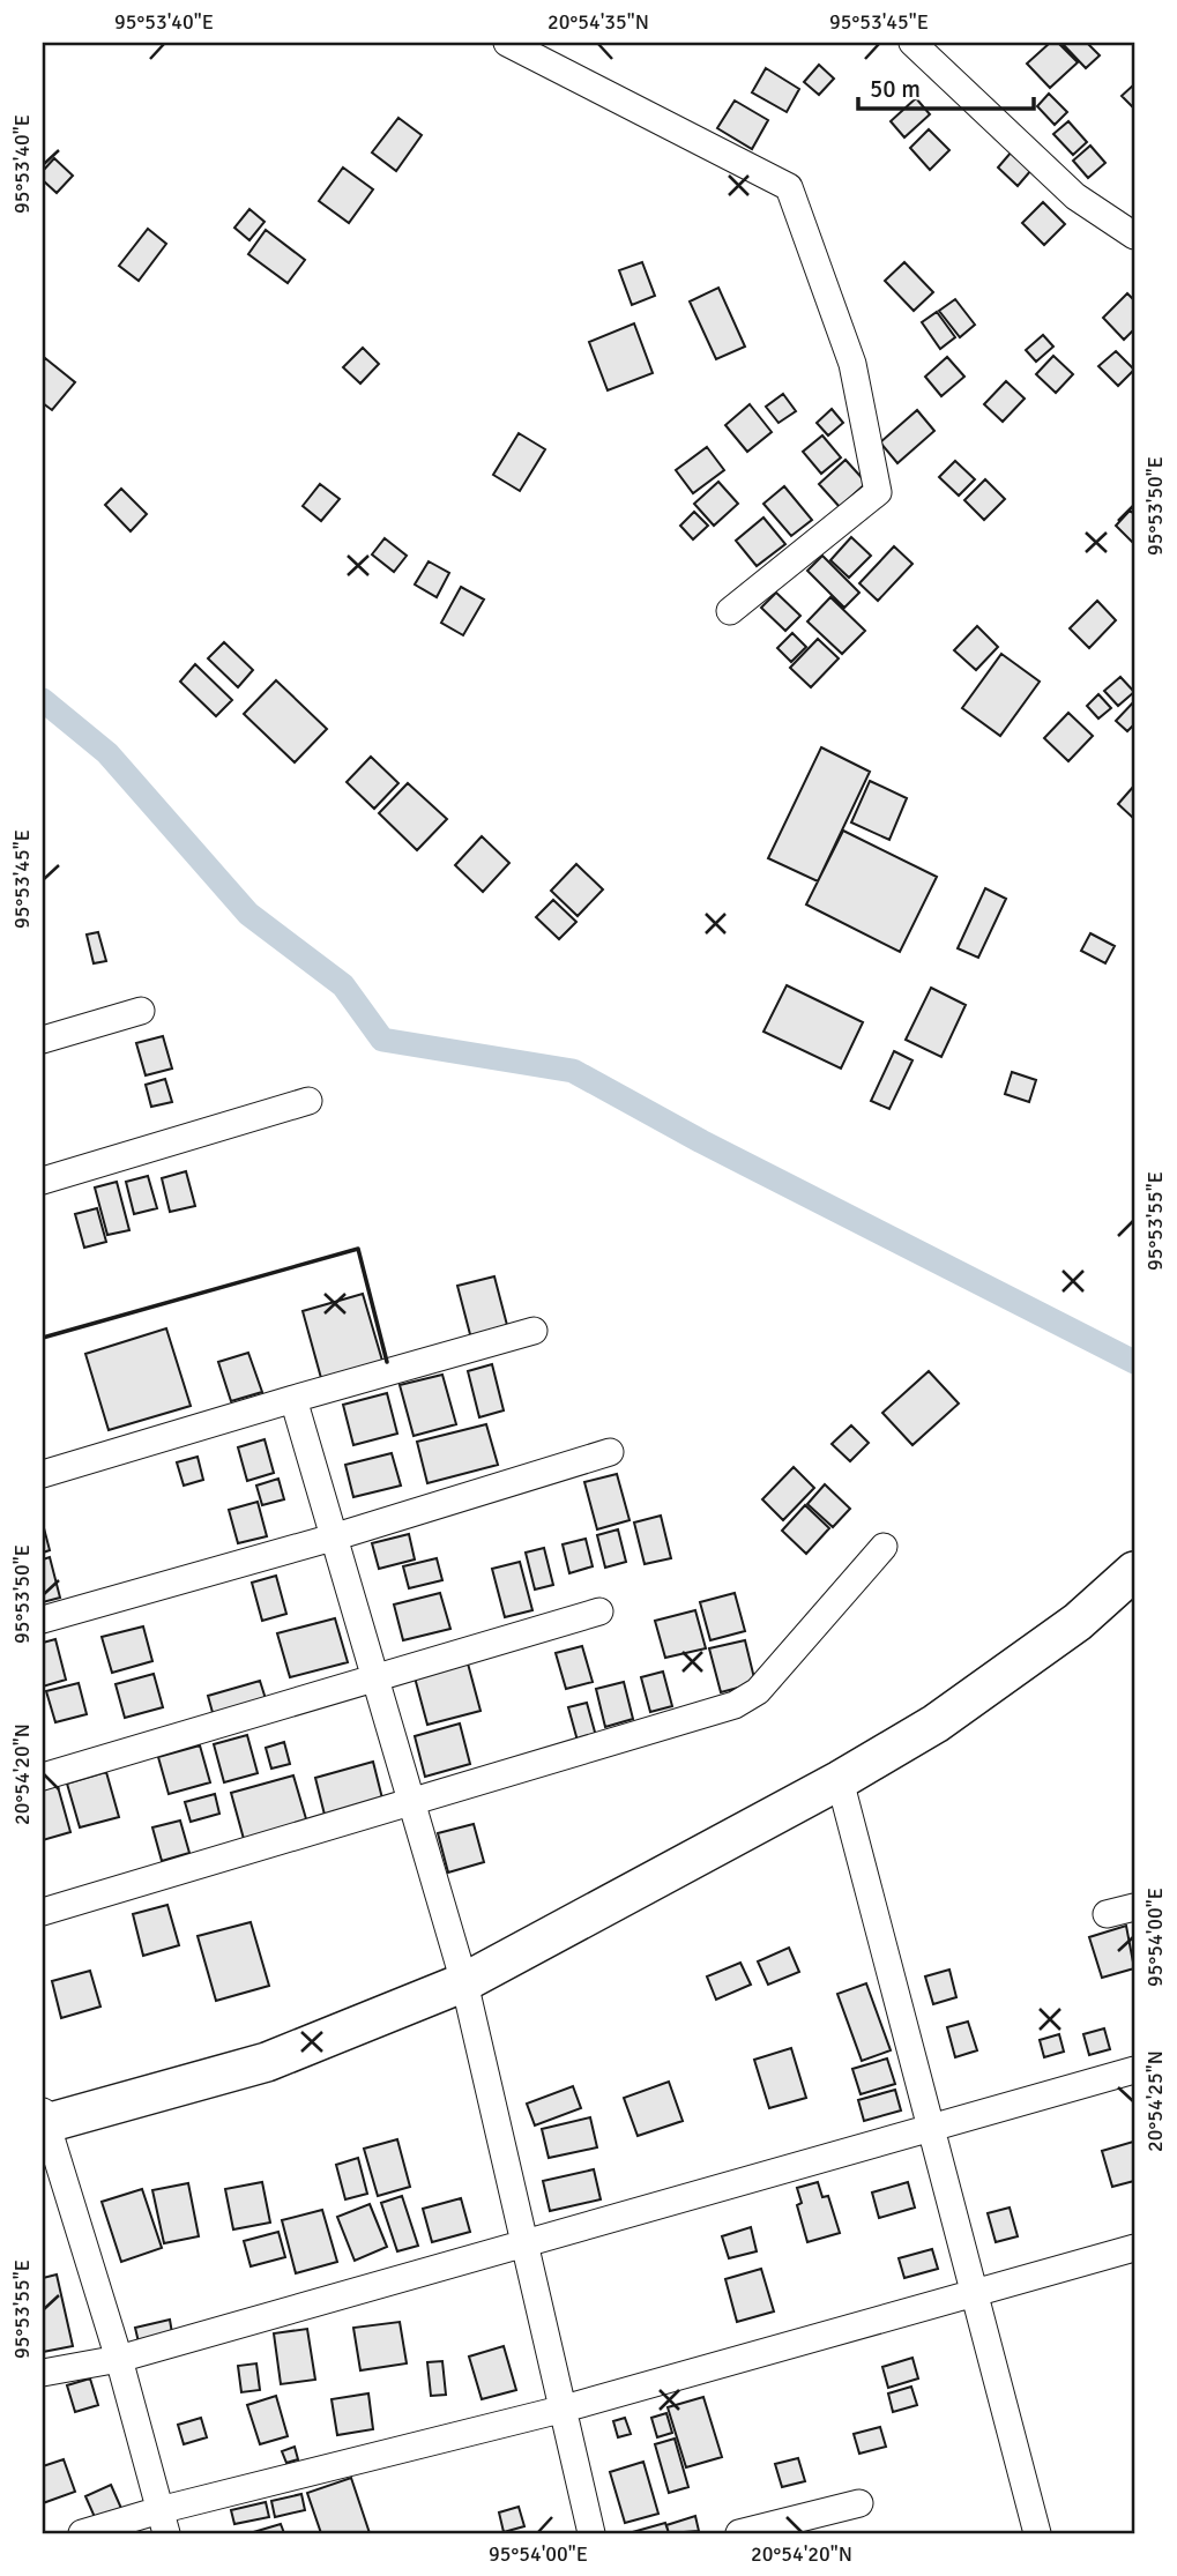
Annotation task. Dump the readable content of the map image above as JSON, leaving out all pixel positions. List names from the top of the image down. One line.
{"scale_bar":"50 m","coordinates":["95°53'40\"E","20°54'35\"N","95°53'45\"E","95°53'50\"E","95°53'55\"E","20°54'20\"N","95°54'00\"E","20°54'25\"N"]}
